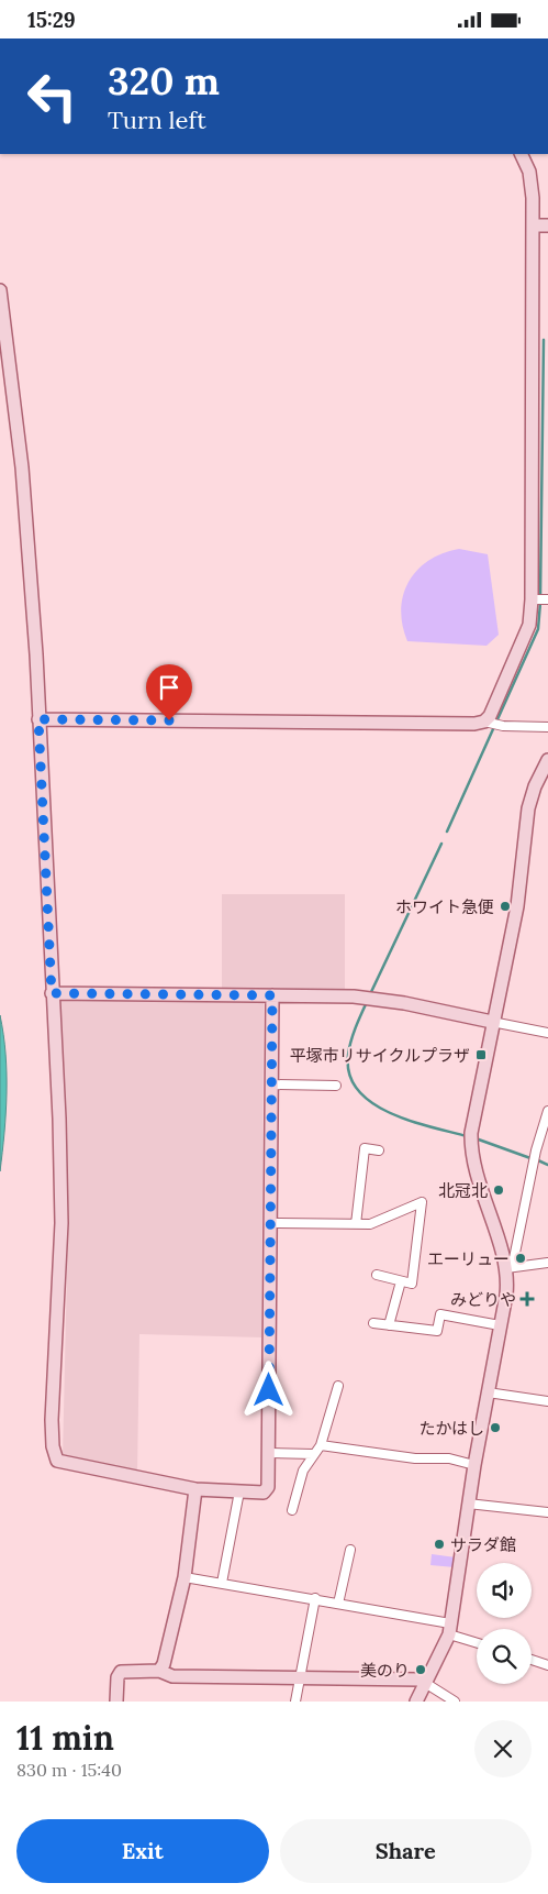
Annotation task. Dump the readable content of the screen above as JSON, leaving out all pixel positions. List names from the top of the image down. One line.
{"places":{"other":["ホワイト急便","北冠北","エーリュー","たかはし","サラダ館","美のり"],"transit":["平塚市リサイクルプラザ"],"health":["みどりや"]},"page":{"status":"15:29","turn":["320 m","Turn left"],"heading":["11 min","830 m · 15:40"],"buttons":["Exit","Share"]}}
